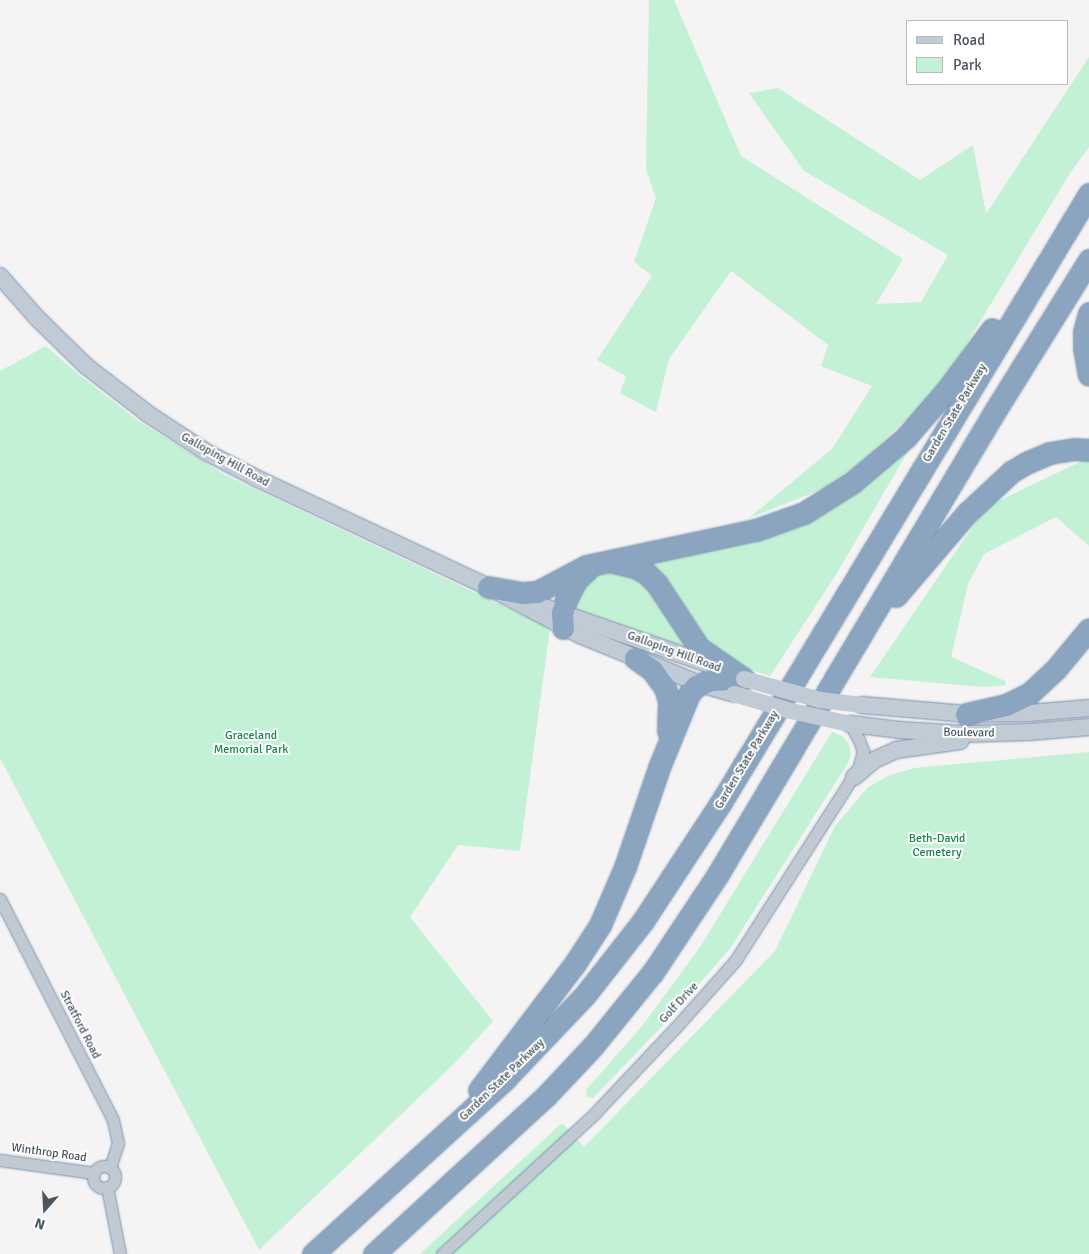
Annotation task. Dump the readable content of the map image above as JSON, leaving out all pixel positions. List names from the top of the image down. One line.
{"streets":{"highway":["Garden State Parkway"],"main road":["Galloping Hill Road","Boulevard"],"street":["Golf Drive","Stratford Road","Winthrop Road"]},"crossings":[["Galloping Hill Road","Boulevard"],["Galloping Hill Road","Golf Drive"],["Boulevard","Golf Drive"],["Stratford Road","Winthrop Road"]],"parks":["Graceland Memorial Park","Beth-David Cemetery"],"legend":["Road","Park"],"north":"bottom"}
